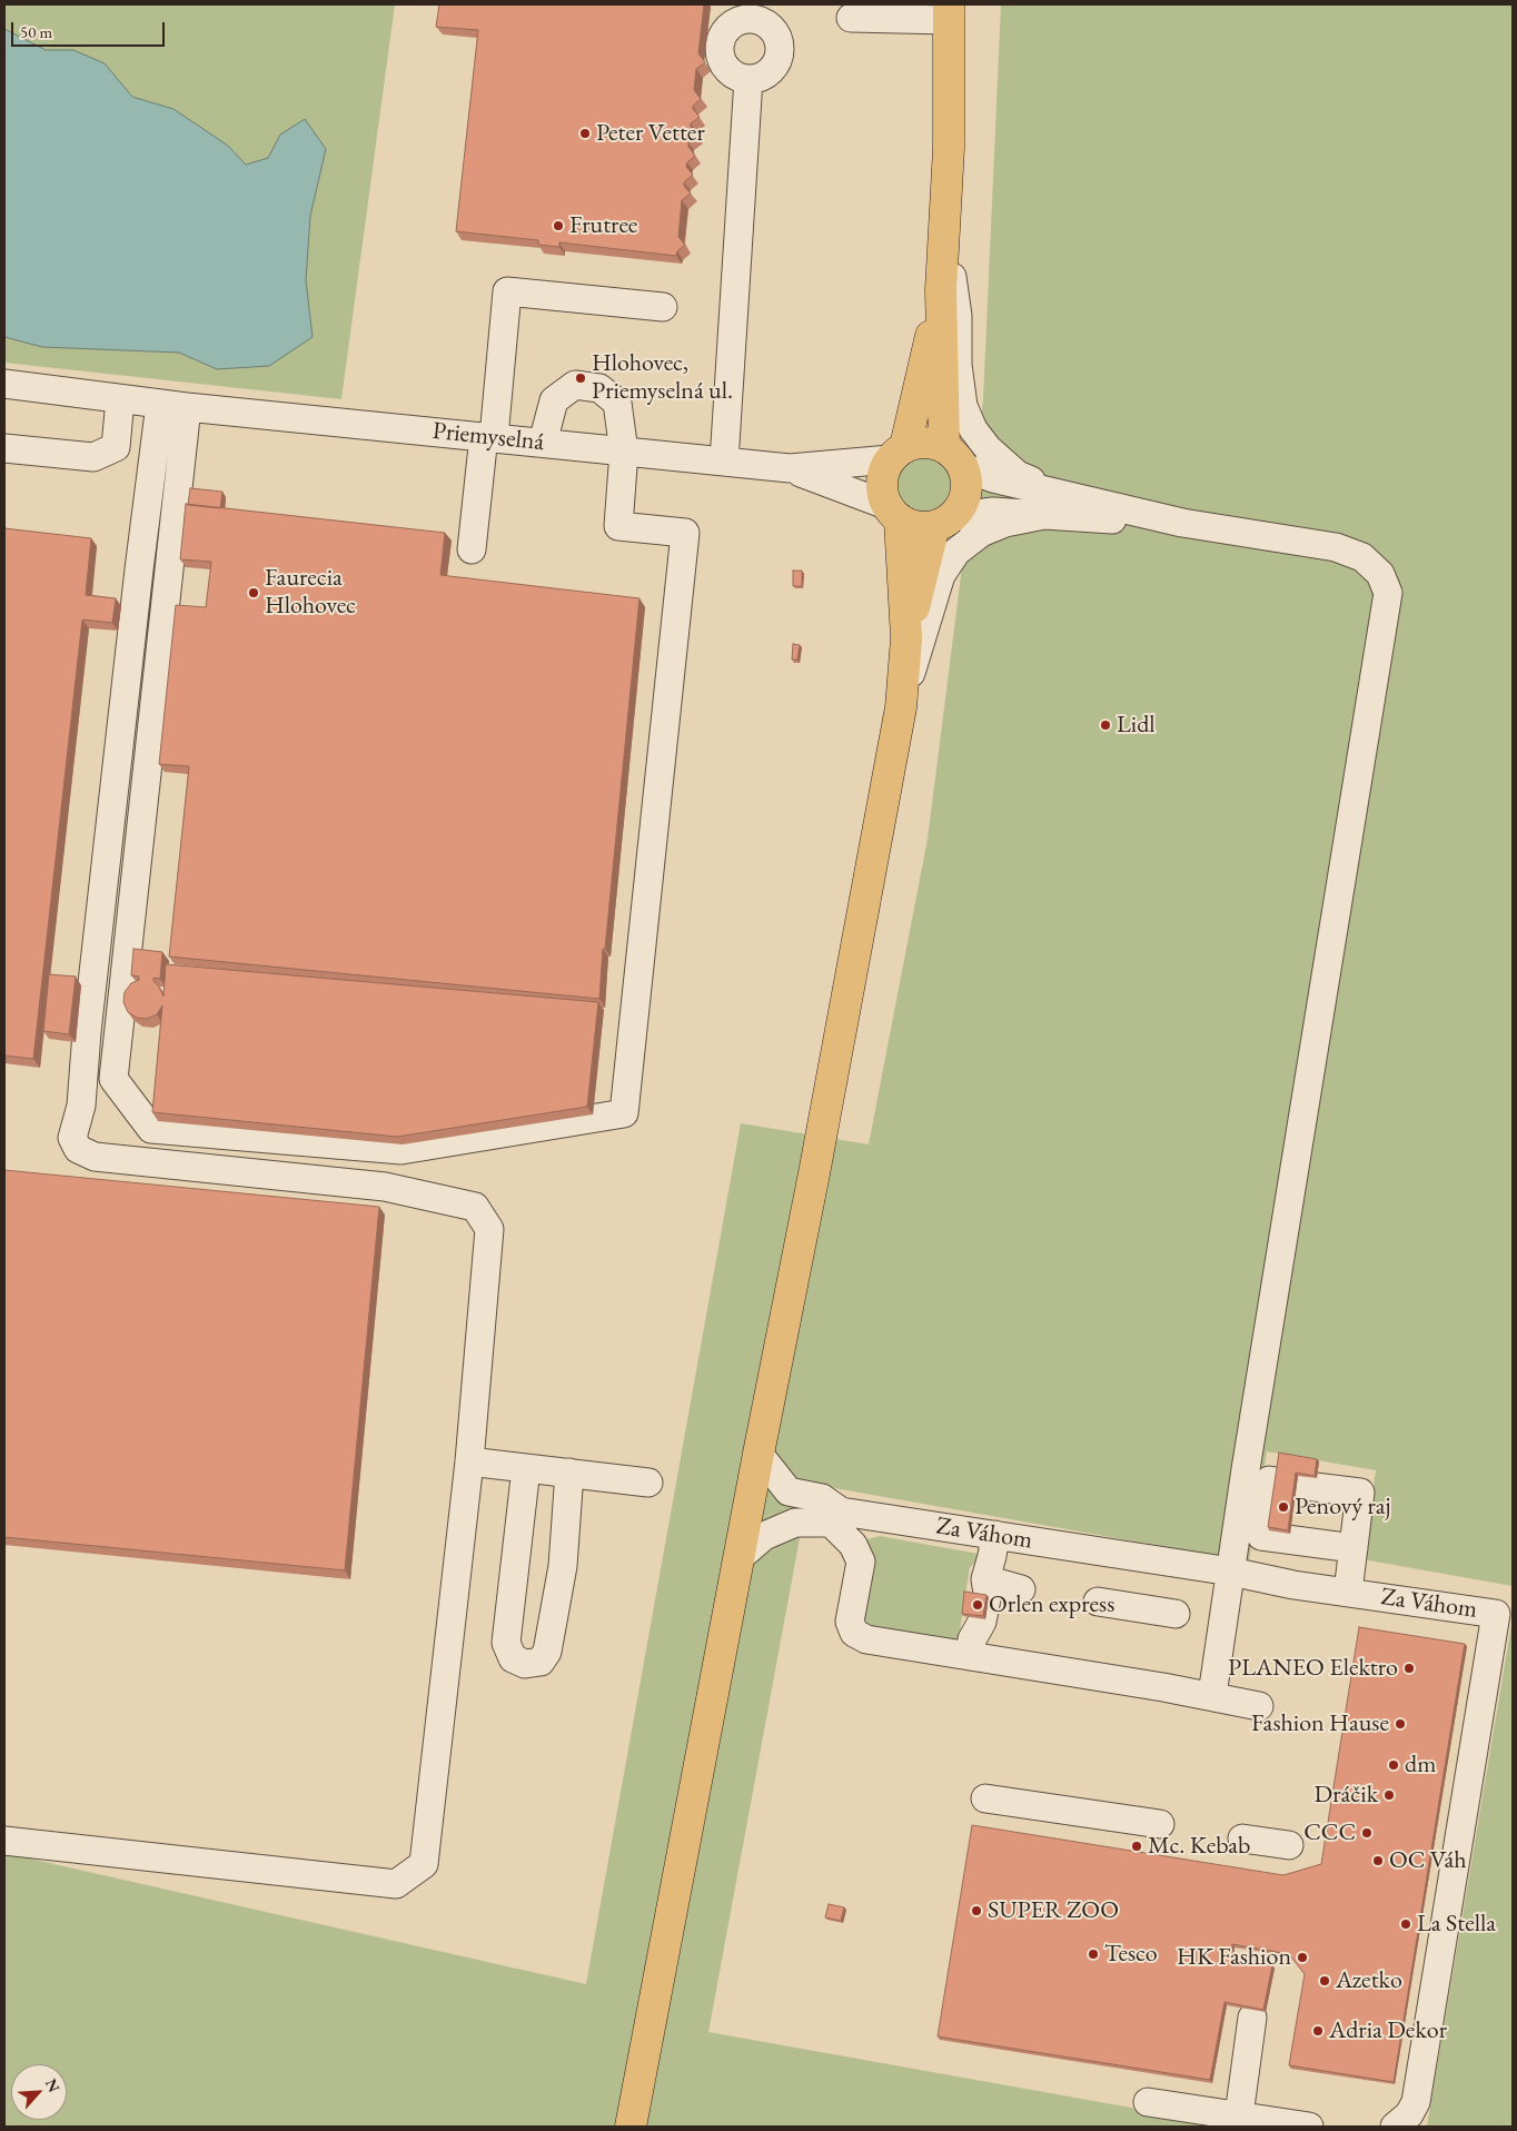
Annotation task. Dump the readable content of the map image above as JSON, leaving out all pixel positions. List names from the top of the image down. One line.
{"streets":{"street":["Priemyselná","Za Váhom"]},"places":["Peter Vetter","Frutree","Hlohovec, Priemyselná ul.","Faurecia Hlohovec","Lidl","Penový raj","Orlen express","PLANEO Elektro","Fashion Hause","dm","Dráčik","CCC","Mc. Kebab","OC Váh","SUPER ZOO","La Stella","Tesco","HK Fashion","Azetko","Adria Dekor"],"scale_bar":"50 m","north":"top right"}
